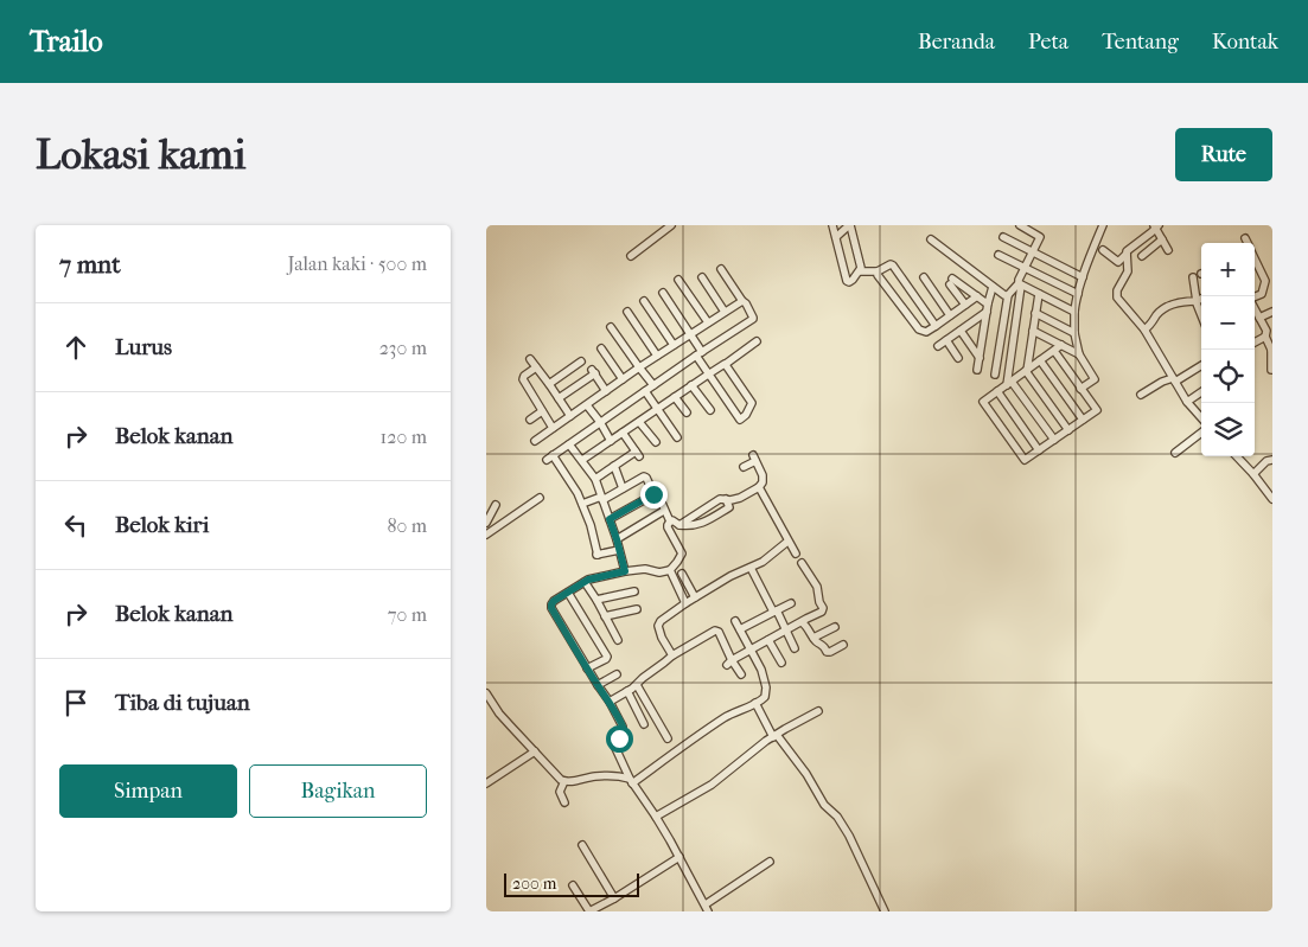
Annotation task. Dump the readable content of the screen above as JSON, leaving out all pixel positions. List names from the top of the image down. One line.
{"scale_bar":"200 m","page":{"header":"Trailo","nav":["Beranda","Peta","Tentang","Kontak"],"buttons":["Rute",["Simpan","Bagikan"]],"title":"Lokasi kami","heading":["7 mnt","Jalan kaki · 500 m"],"map_buttons":["+","−"],"list":[["Lurus","230 m"],["Belok kanan","120 m"],["Belok kiri","80 m"],["Belok kanan","70 m"],"Tiba di tujuan"],"scale":"200 m"}}
